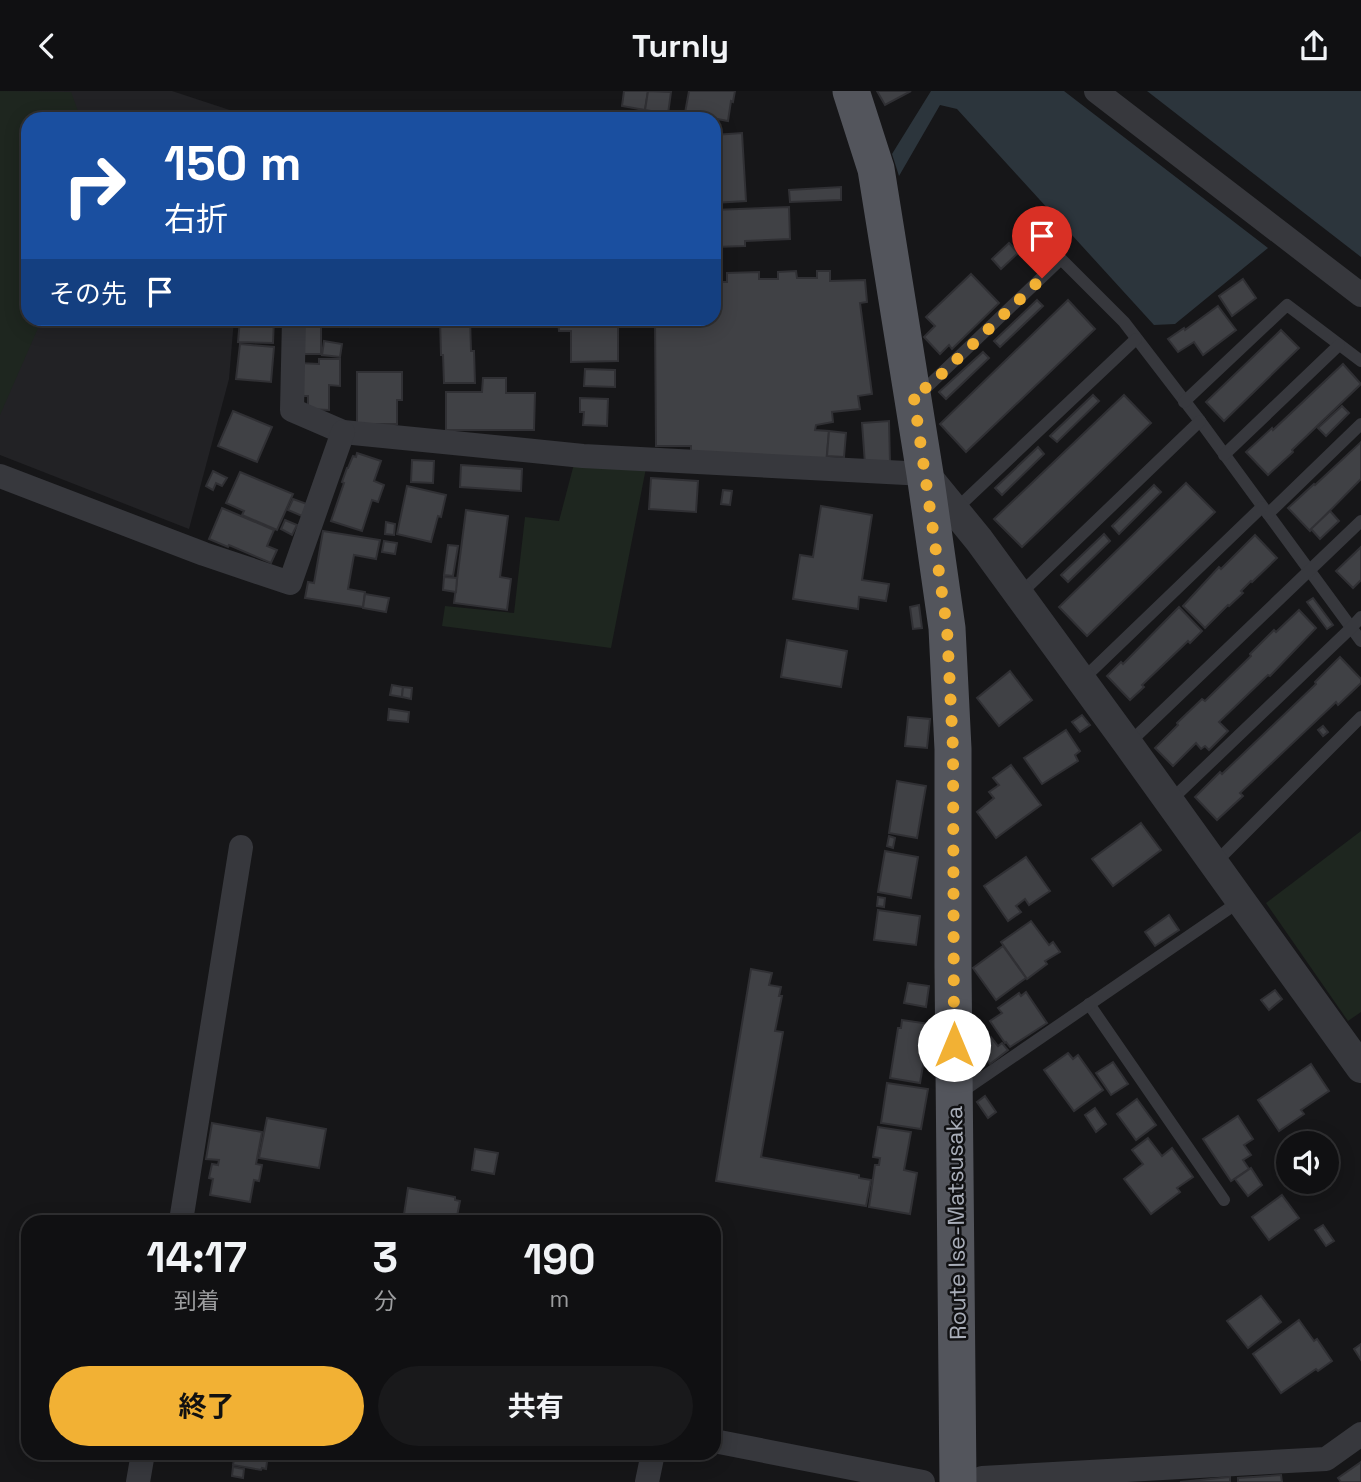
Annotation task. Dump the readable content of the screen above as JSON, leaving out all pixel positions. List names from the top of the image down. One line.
{"streets":{"main road":["Route Ise-Matsusaka"]},"page":{"header":"Turnly","turn":["150 m","右折"],"then":"その先","eta":["14:17","到着","3","分","190","m"],"buttons":["終了","共有"]}}
